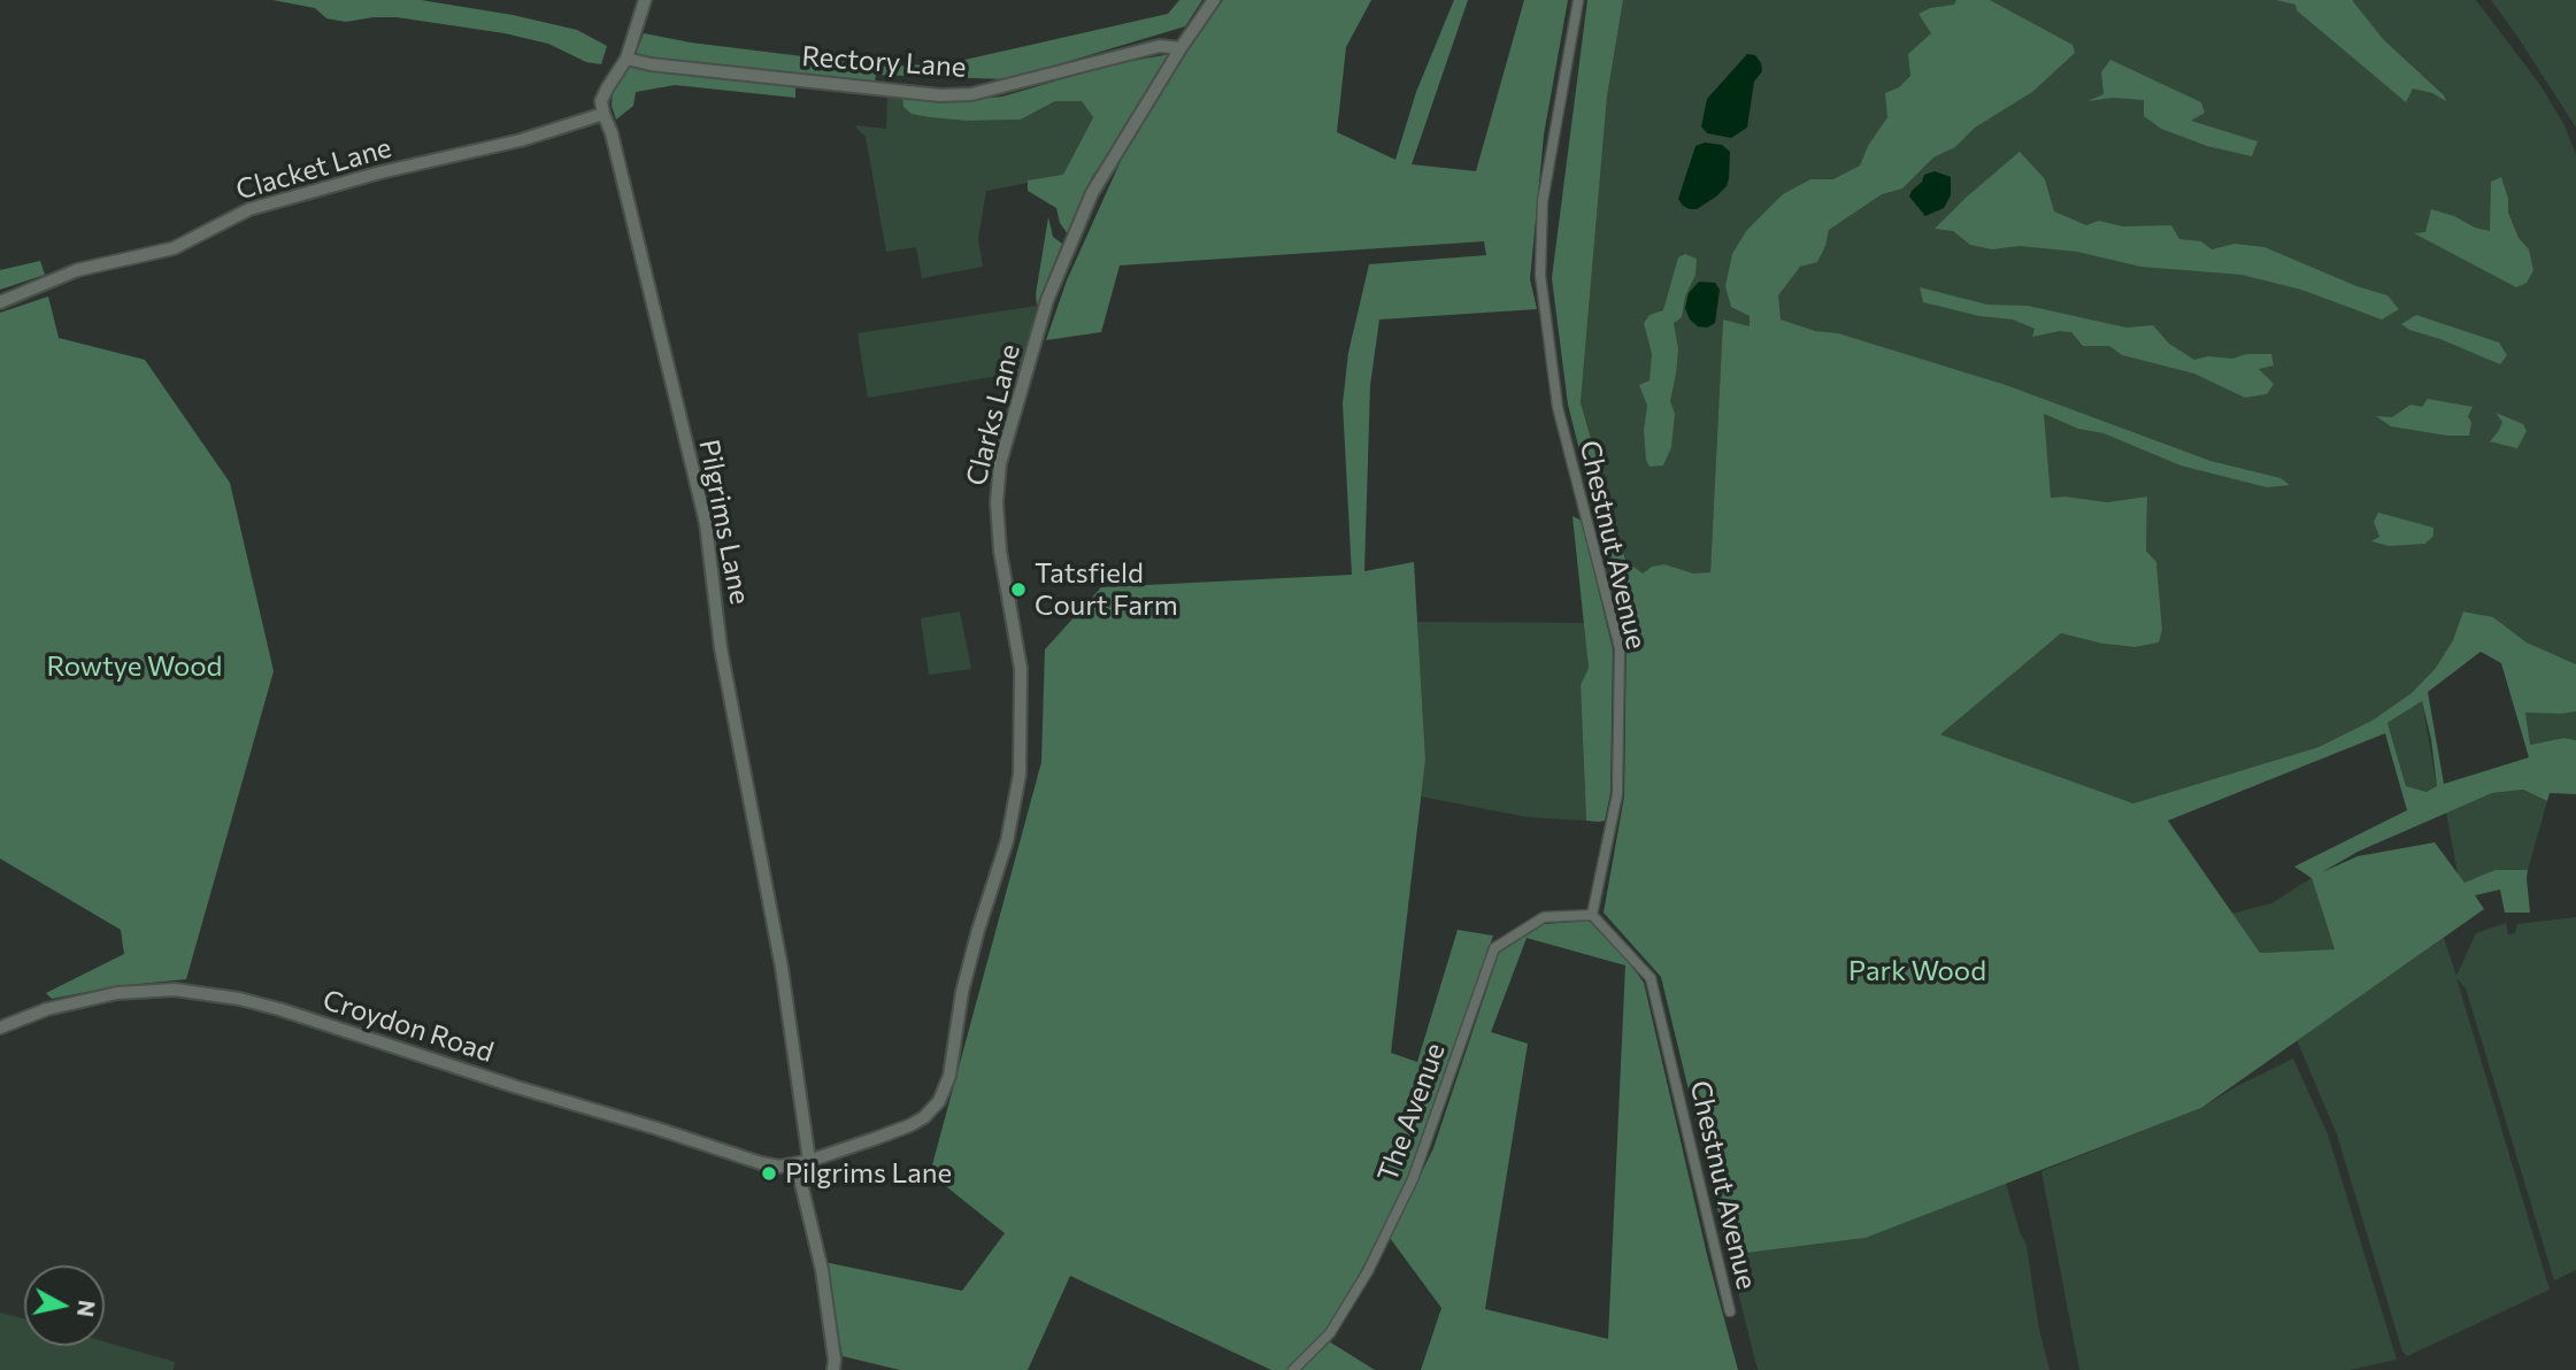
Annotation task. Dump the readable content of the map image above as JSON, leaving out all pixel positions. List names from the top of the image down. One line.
{"streets":{"street":["Rectory Lane","Clacket Lane","Clarks Lane","Pilgrims Lane","Chestnut Avenue","Croydon Road","The Avenue"]},"crossings":[["Rectory Lane","Clarks Lane"],["Clacket Lane","Pilgrims Lane"],["Clarks Lane","Pilgrims Lane"],["Clarks Lane","Croydon Road"],["Pilgrims Lane","Croydon Road"],["Chestnut Avenue","The Avenue"]],"parks":["Rowtye Wood","Park Wood"],"places":["Tatsfield Court Farm","Pilgrims Lane"],"north":"right"}
